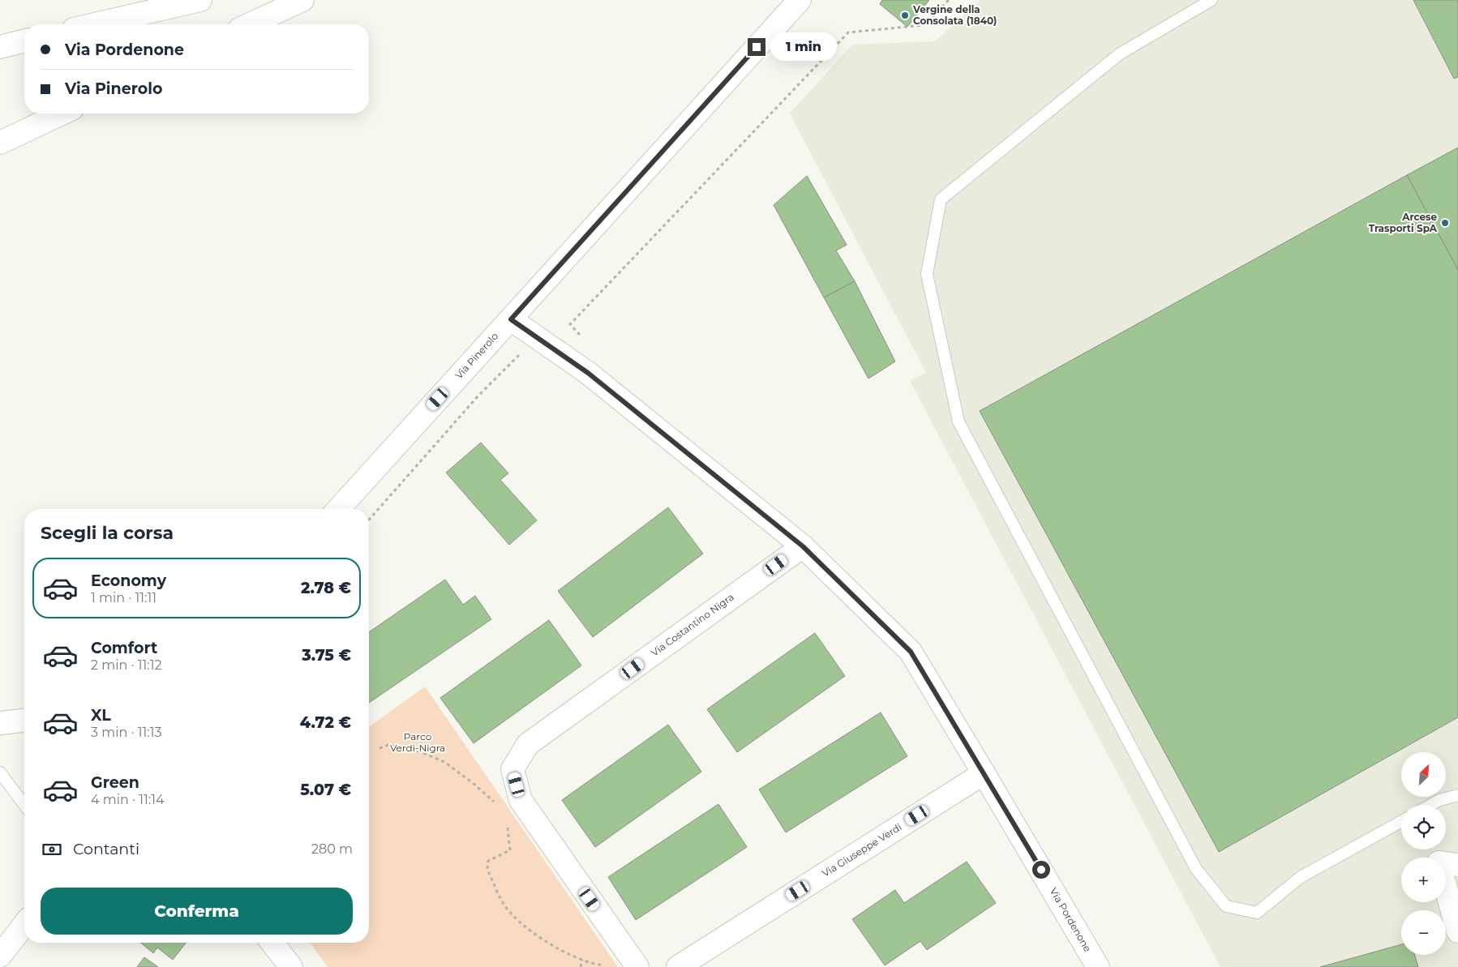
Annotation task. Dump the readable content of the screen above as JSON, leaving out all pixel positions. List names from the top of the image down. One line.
{"streets":{"street":["Via Pinerolo","Via Costantino Nigra","Via Giuseppe Verdi","Via Pordenone"]},"crossings":[["Via Pinerolo","Via Pordenone"],["Via Costantino Nigra","Via Pordenone"],["Via Giuseppe Verdi","Via Pordenone"]],"parks":["Parco Verdi-Nigra"],"places":["Vergine della Consolata (1840)","Arcese Trasporti SpA"],"north":"top right","page":{"banner":["Via Pordenone","Via Pinerolo"],"bubble":"1 min","heading":"Scegli la corsa","list":[{"name":"Economy","note":"1 min · 11:11","value":"2.78 €"},{"name":"Comfort","note":"2 min · 11:12","value":"3.75 €"},{"name":"XL","note":"3 min · 11:13","value":"4.72 €"},{"name":"Green","note":"4 min · 11:14","value":"5.07 €"}],"map_buttons":["+","−"],"pay":["Contanti","280 m"],"buttons":"Conferma"}}
